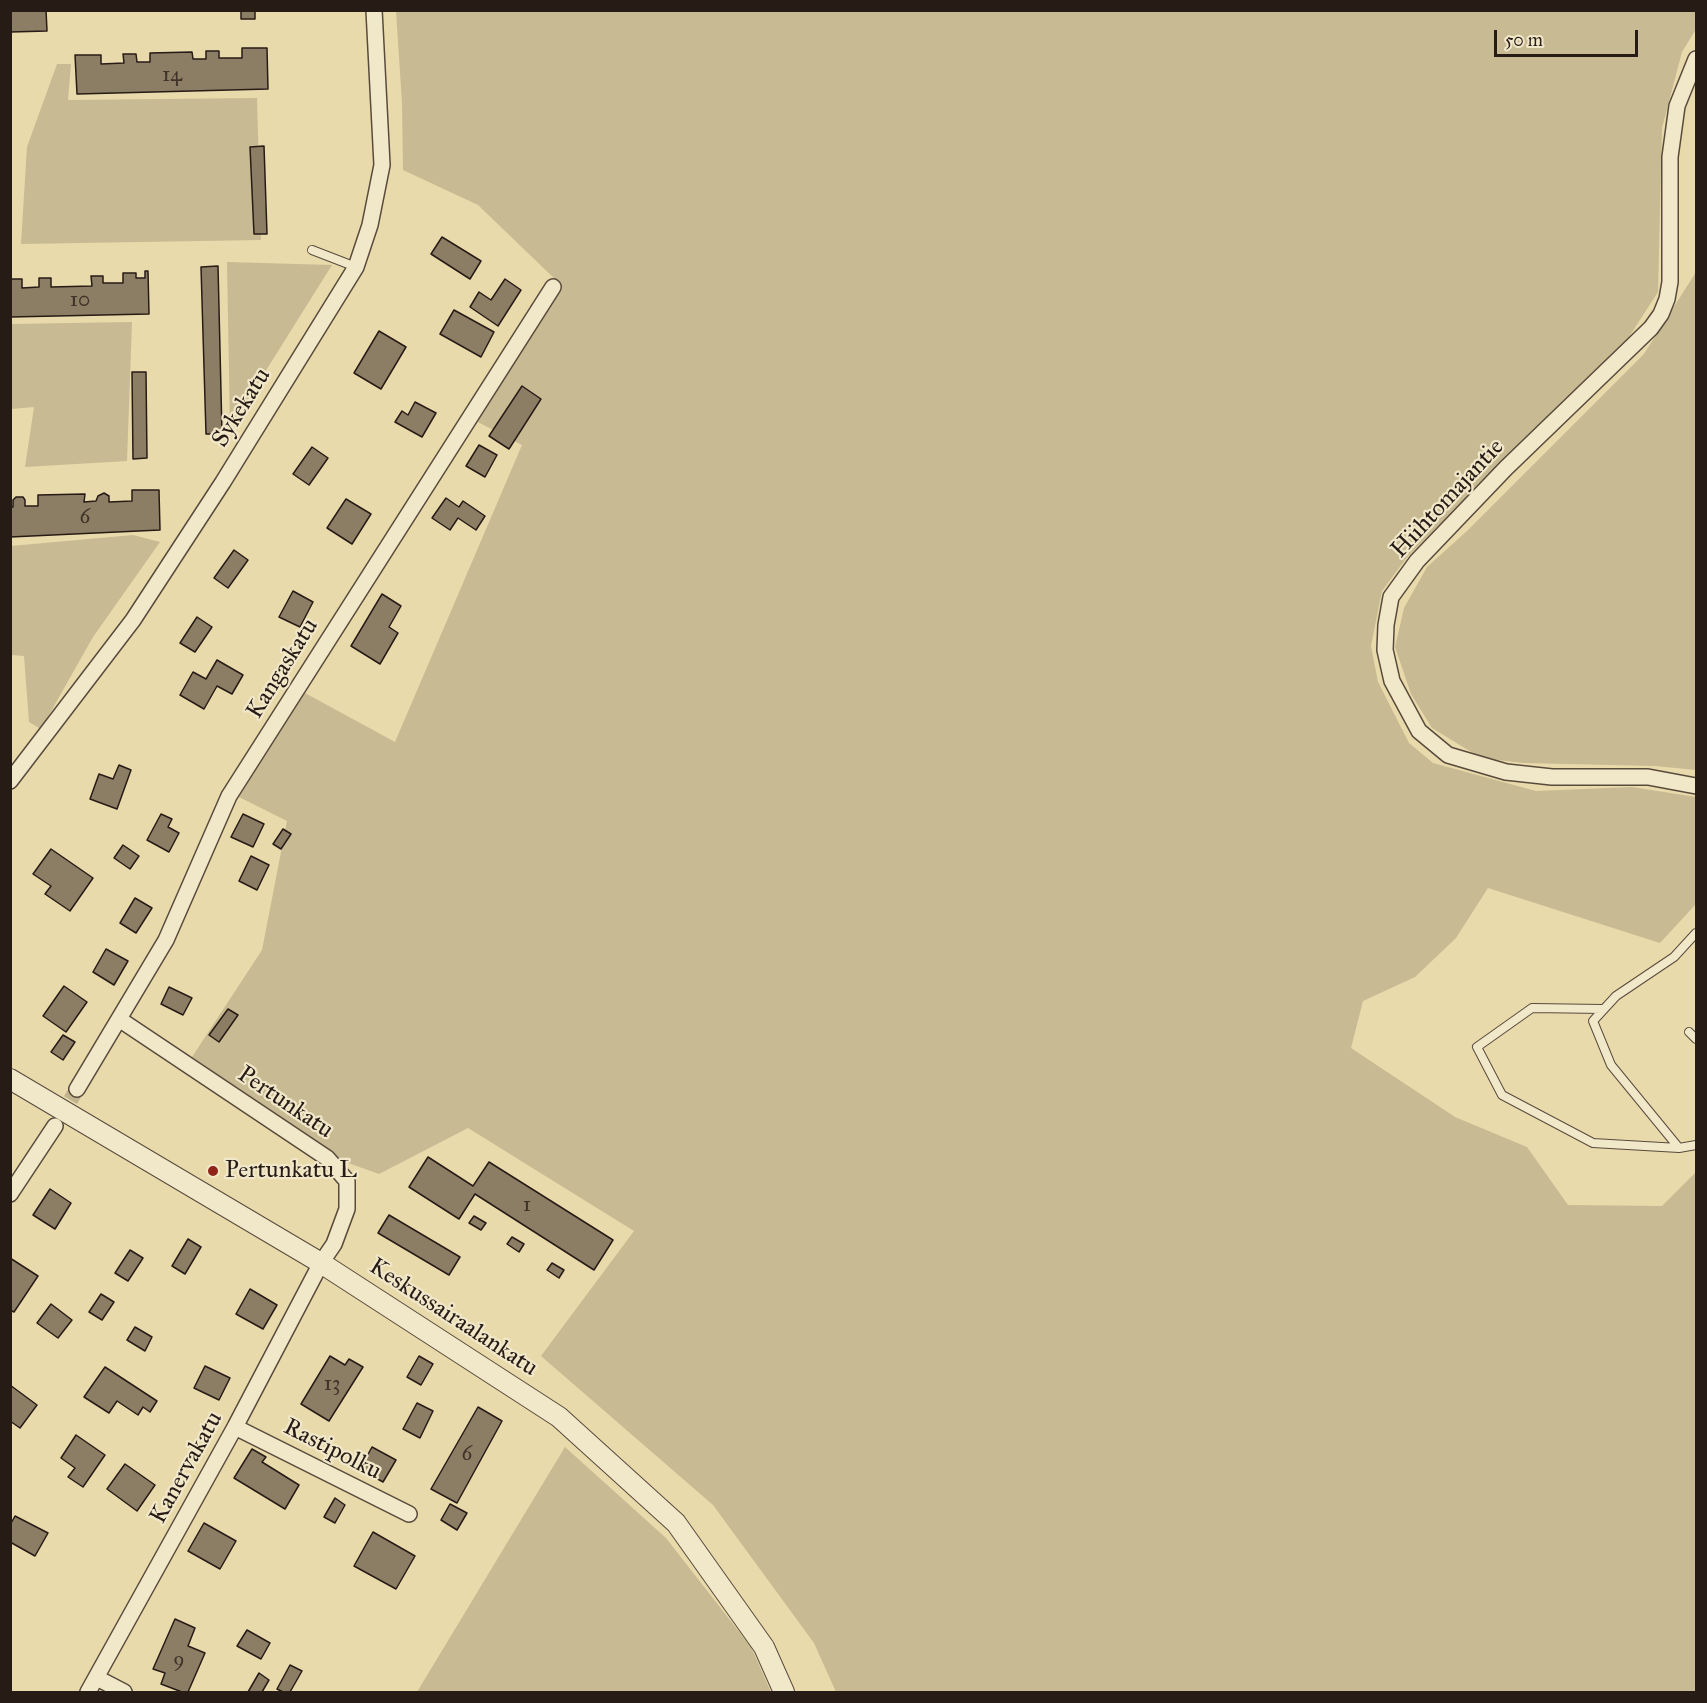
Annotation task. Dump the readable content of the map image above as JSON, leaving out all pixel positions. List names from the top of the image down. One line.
{"streets":{"street":["Sykekatu","Hiihtomajantie","Kangaskatu","Pertunkatu","Keskussairaalankatu","Rastipolku","Kanervakatu"]},"crossings":[["Kangaskatu","Pertunkatu"],["Pertunkatu","Keskussairaalankatu"],["Pertunkatu","Kanervakatu"],["Keskussairaalankatu","Kanervakatu"],["Rastipolku","Kanervakatu"]],"places":["Pertunkatu L"],"house_numbers":["14","10","6","1","13","6","9"],"scale_bar":"50 m"}
